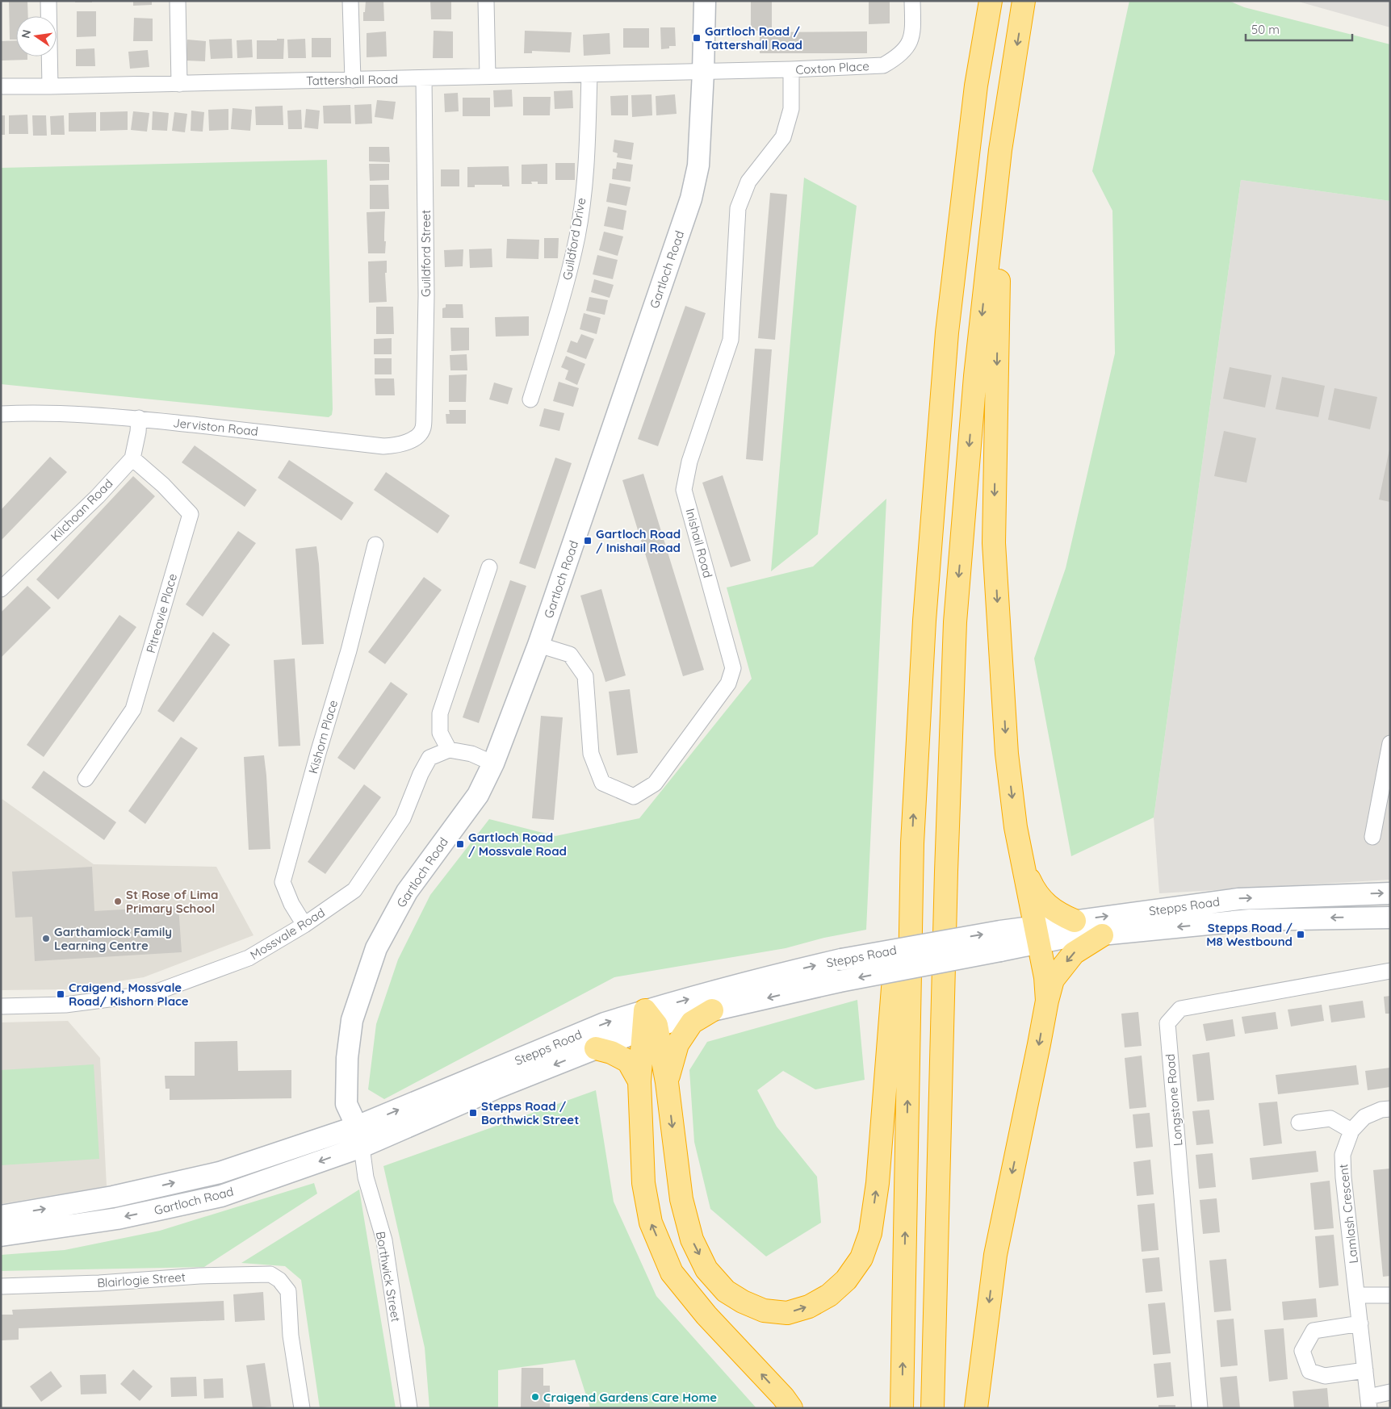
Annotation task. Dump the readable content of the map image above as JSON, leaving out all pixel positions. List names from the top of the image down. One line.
{"streets":{"main road":["Gartloch Road","Stepps Road"],"street":["Coxton Place","Tattershall Road","Guildford Drive","Guildford Street","Jerviston Road","Kilchoan Road","Inishail Road","Pitreavie Place","Kishorn Place","Mossvale Road","Longstone Road","Lamlash Crescent","Borthwick Street","Blairlogie Street"]},"crossings":[["Coxton Place","Tattershall Road"],["Coxton Place","Gartloch Road"],["Coxton Place","Inishail Road"],["Tattershall Road","Guildford Drive"],["Tattershall Road","Guildford Street"],["Tattershall Road","Gartloch Road"],["Guildford Street","Jerviston Road"],["Gartloch Road","Inishail Road"],["Gartloch Road","Stepps Road"],["Gartloch Road","Borthwick Street"],["Kilchoan Road","Pitreavie Place"],["Kishorn Place","Mossvale Road"],["Stepps Road","Borthwick Street"]],"places":{"transit":["Gartloch Road / Tattershall Road","Gartloch Road / Inishail Road","Gartloch Road / Mossvale Road","Stepps Road / M8 Westbound","Craigend, Mossvale Road/ Kishorn Place","Stepps Road / Borthwick Street"],"other":["St Rose of Lima Primary School","Garthamlock Family Learning Centre","Craigend Gardens Care Home"]},"scale_bar":"50 m","north":"left"}
